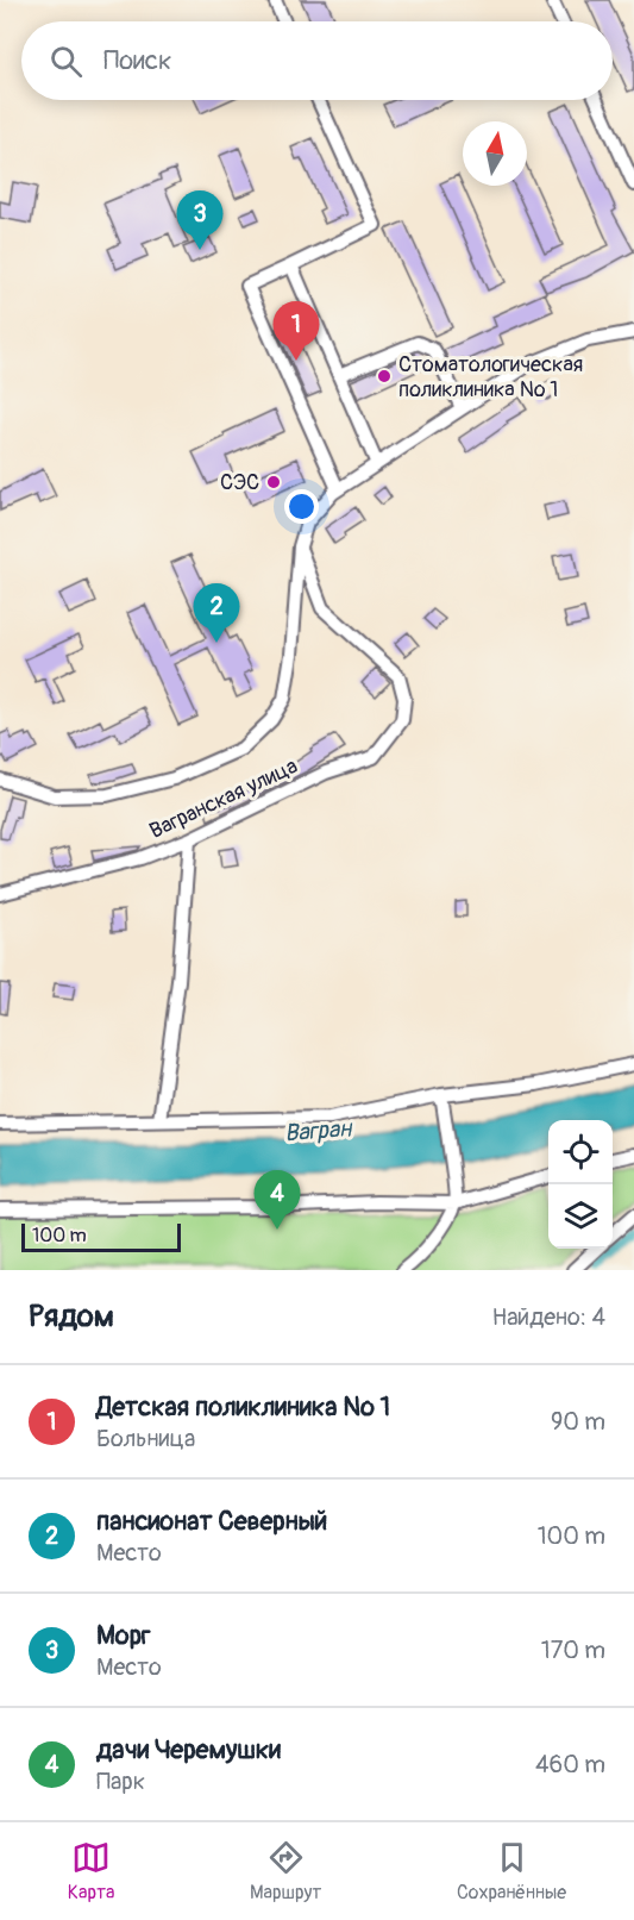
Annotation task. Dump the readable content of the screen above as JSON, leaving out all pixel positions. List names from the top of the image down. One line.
{"streets":{"street":["Вагранская улица"]},"water":["Вагран"],"places":["Стоматологическая поликлиника № 1","СЭС"],"scale_bar":"100 m","north":"top","page":{"search":"Поиск","pins":["3","1","2","4"],"scale":"100 m","heading":["Рядом","Найдено: 4"],"list":[{"mark":"1","name":"Детская поликлиника № 1","note":"Больница","value":"90 m"},{"mark":"2","name":"пансионат Северный","note":"Место","value":"100 m"},{"mark":"3","name":"Морг","note":"Место","value":"170 m"},{"mark":"4","name":"дачи Черемушки","note":"Парк","value":"460 m"}],"nav":["Карта","Маршрут","Сохранённые"]}}
